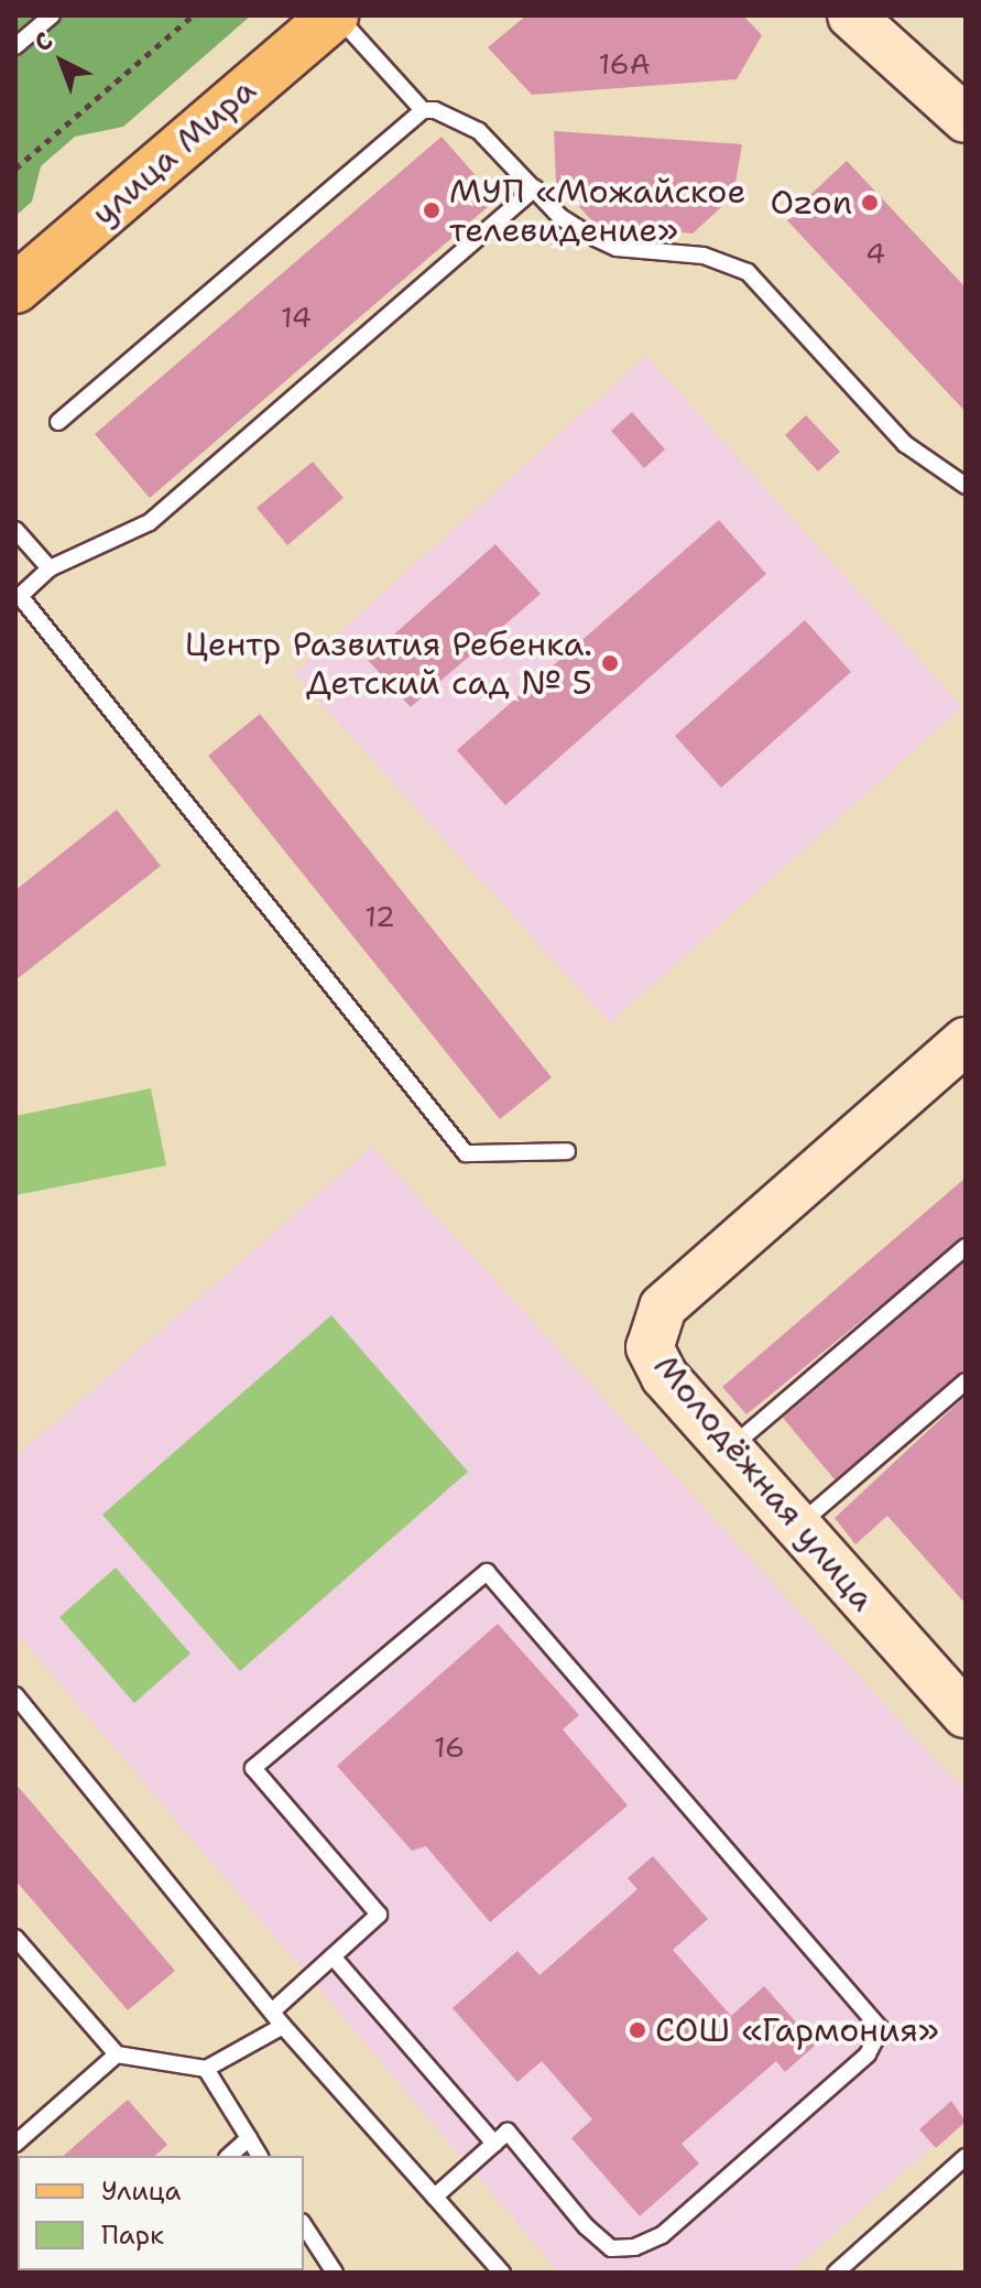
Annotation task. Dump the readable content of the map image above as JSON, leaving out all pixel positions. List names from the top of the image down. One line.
{"streets":{"main road":["улица Мира"],"street":["Молодёжная улица"]},"places":["Ozon","МУП «Можайское телевидение»","Центр Развития Ребенка. Детский сад № 5","СОШ «Гармония»"],"house_numbers":["16А","4","14","12","16"],"legend":["Улица","Парк"],"north":"top left"}
